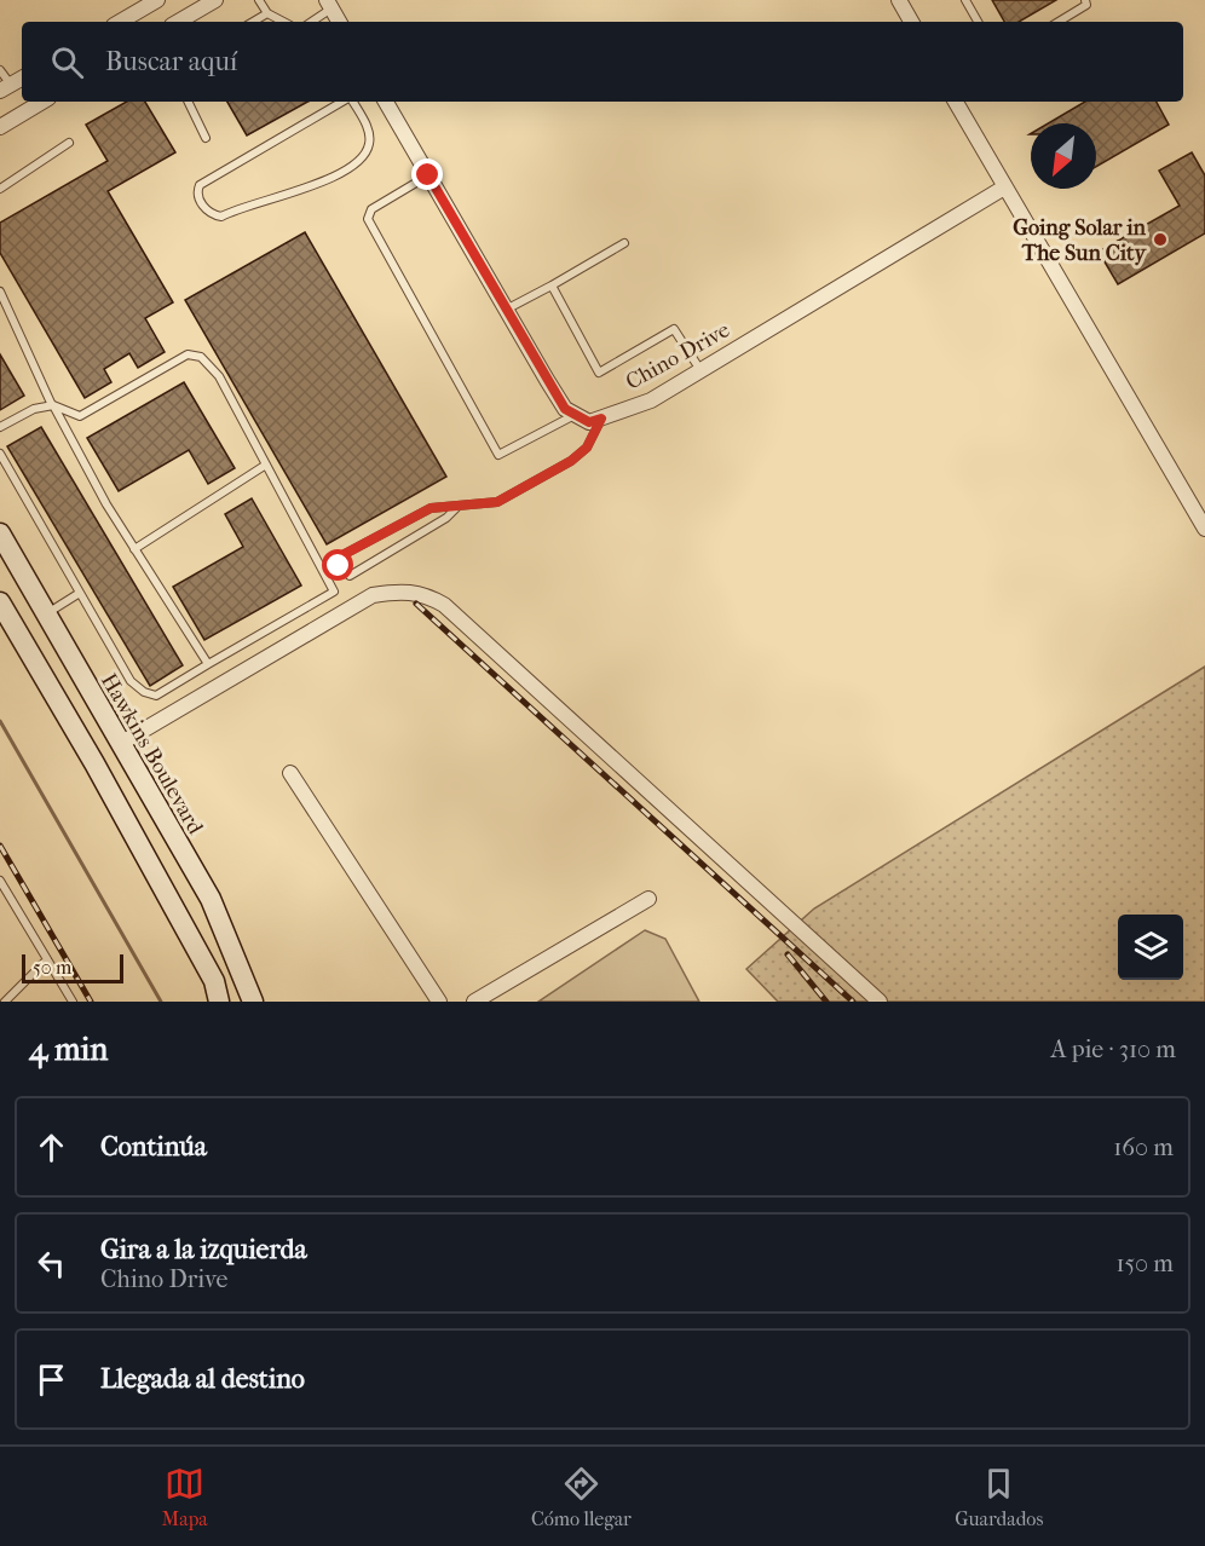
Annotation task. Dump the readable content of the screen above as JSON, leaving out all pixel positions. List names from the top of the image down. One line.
{"streets":{"main road":["Hawkins Boulevard"],"street":["Chino Drive"]},"places":["Going Solar in The Sun City"],"scale_bar":"50 m","north":"bottom left","page":{"search":"Buscar aquí","scale":"50 m","heading":["4 min","A pie · 310 m"],"list":[["Continúa","160 m"],["Gira a la izquierda","Chino Drive","150 m"],"Llegada al destino"],"nav":["Mapa","Cómo llegar","Guardados"]}}
